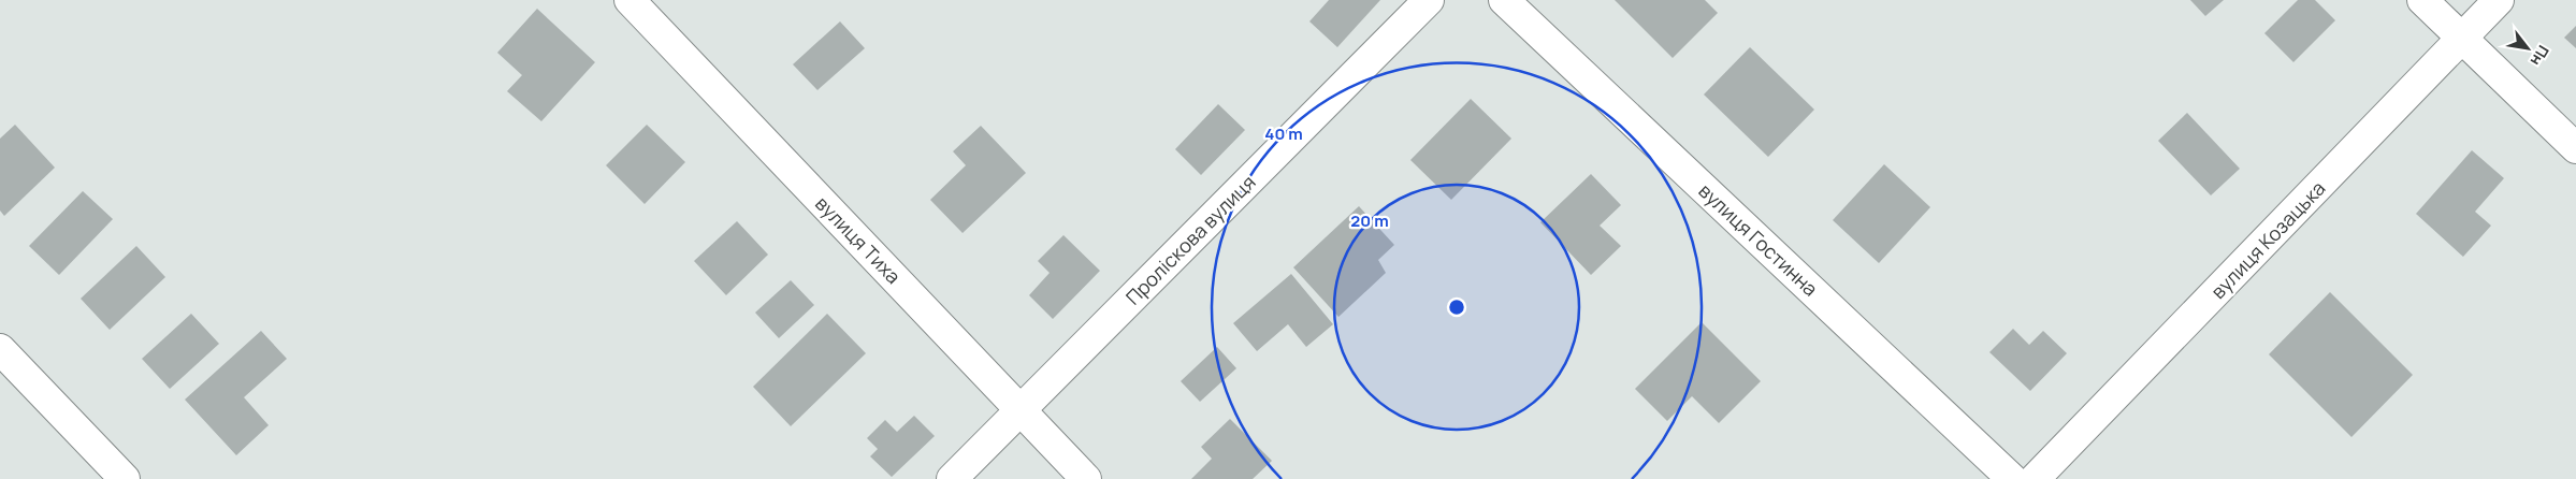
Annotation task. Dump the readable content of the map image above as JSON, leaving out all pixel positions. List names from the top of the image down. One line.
{"streets":{"street":["вулиця Тиха","Проліскова вулиця","вулиця Гостинна","вулиця Козацька"]},"crossings":[["вулиця Тиха","Проліскова вулиця"]],"north":"bottom right","rings":["40 m","20 m"]}
